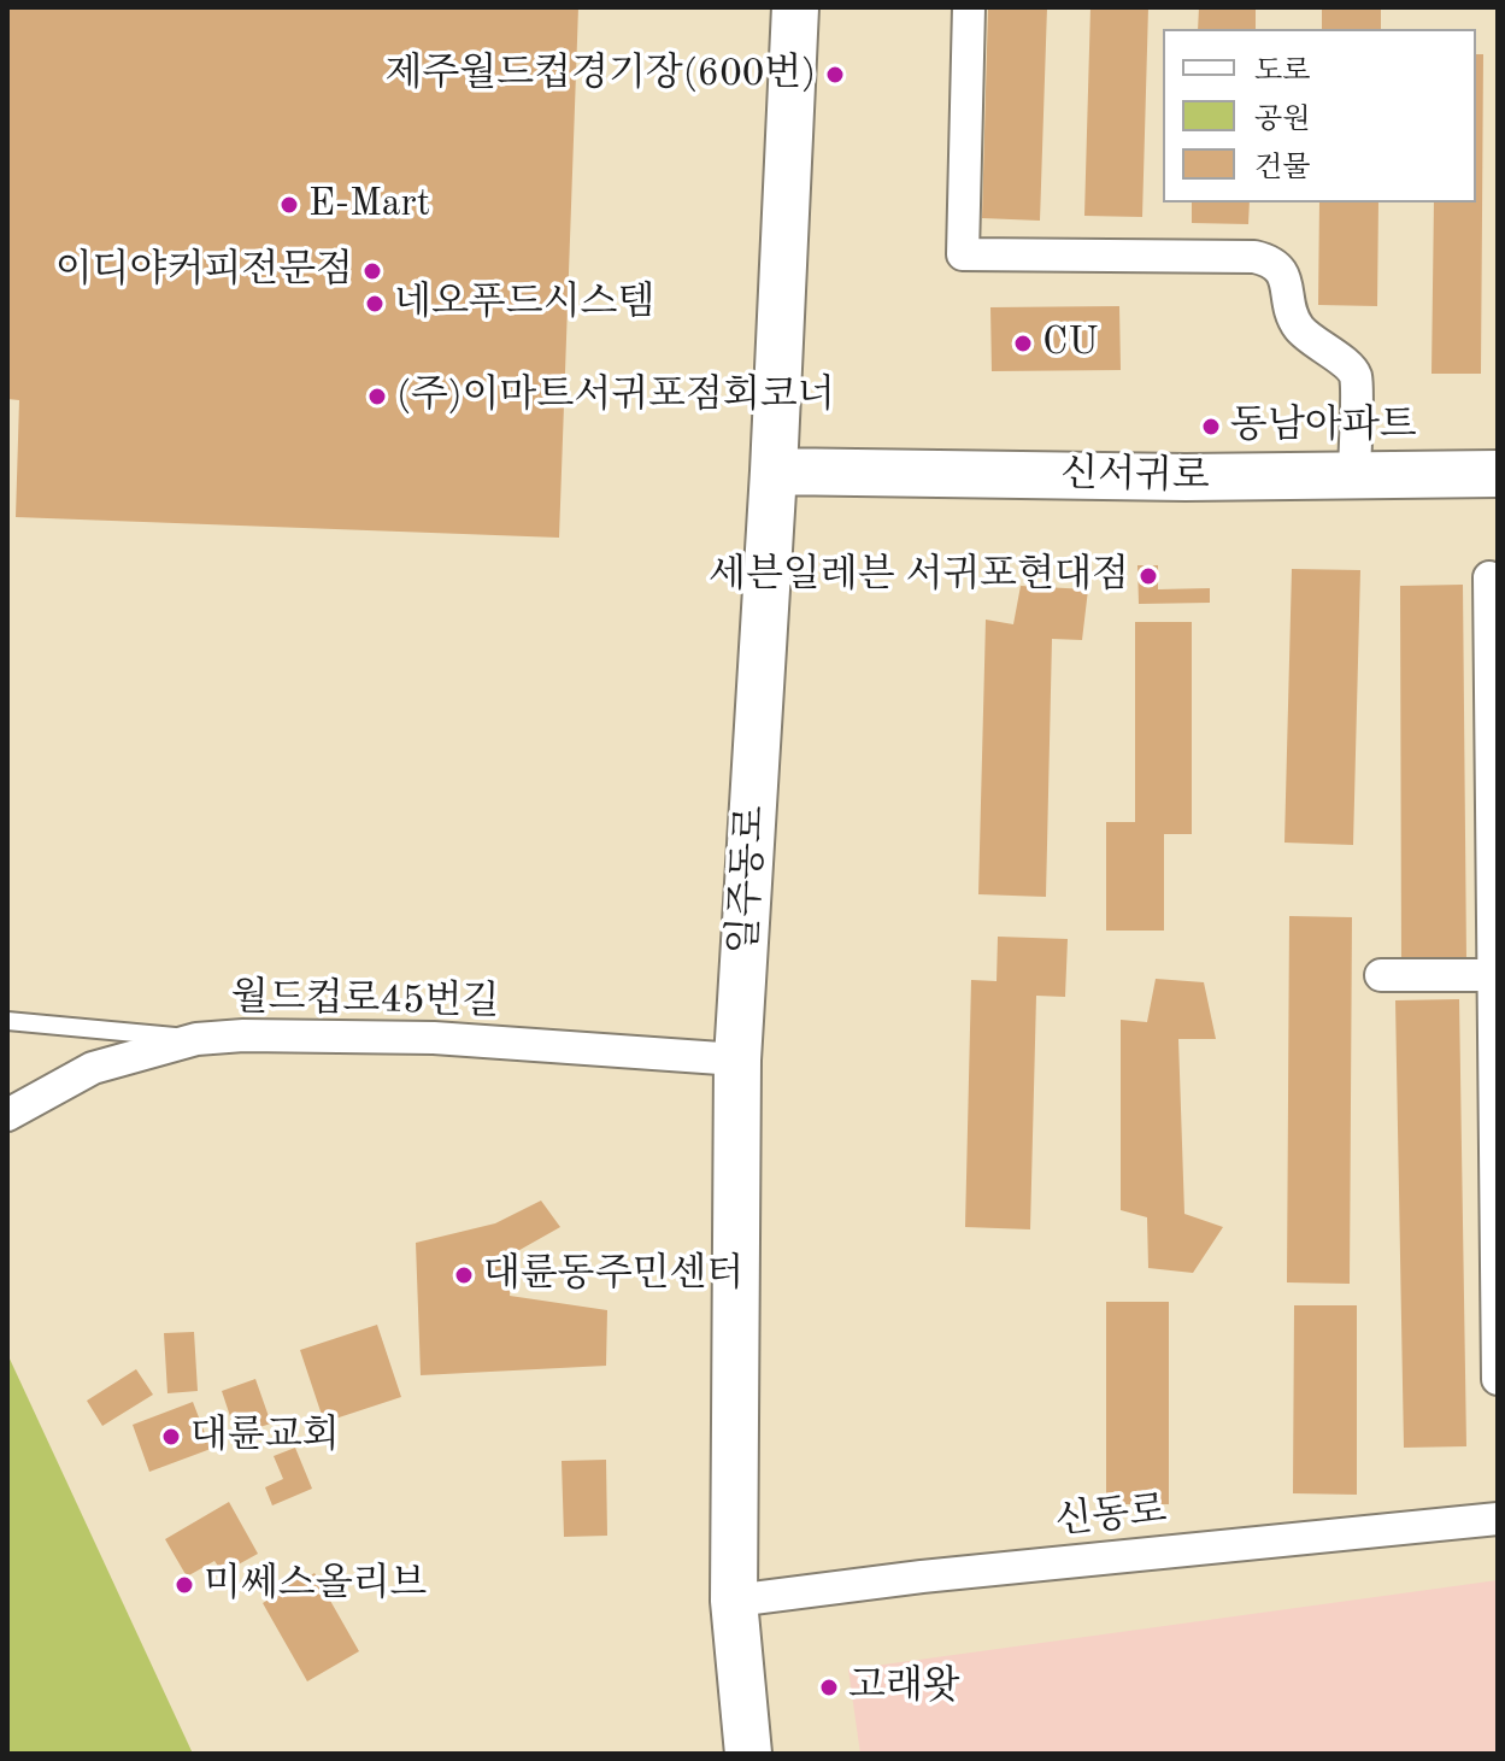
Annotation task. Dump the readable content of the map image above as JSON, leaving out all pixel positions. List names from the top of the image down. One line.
{"streets":{"main road":["신서귀로","일주동로"],"street":["월드컵로45번길","신동로"]},"crossings":[["신서귀로","일주동로"],["일주동로","월드컵로45번길"],["일주동로","신동로"]],"places":["제주월드컵경기장(600번)","E-Mart","이디야커피전문점","네오푸드시스템","CU","(주)이마트서귀포점회코너","동남아파트","세븐일레븐 서귀포현대점","대륜동주민센터","대륜교회","미쎄스올리브","고래왓"],"legend":["도로","공원","건물"]}
